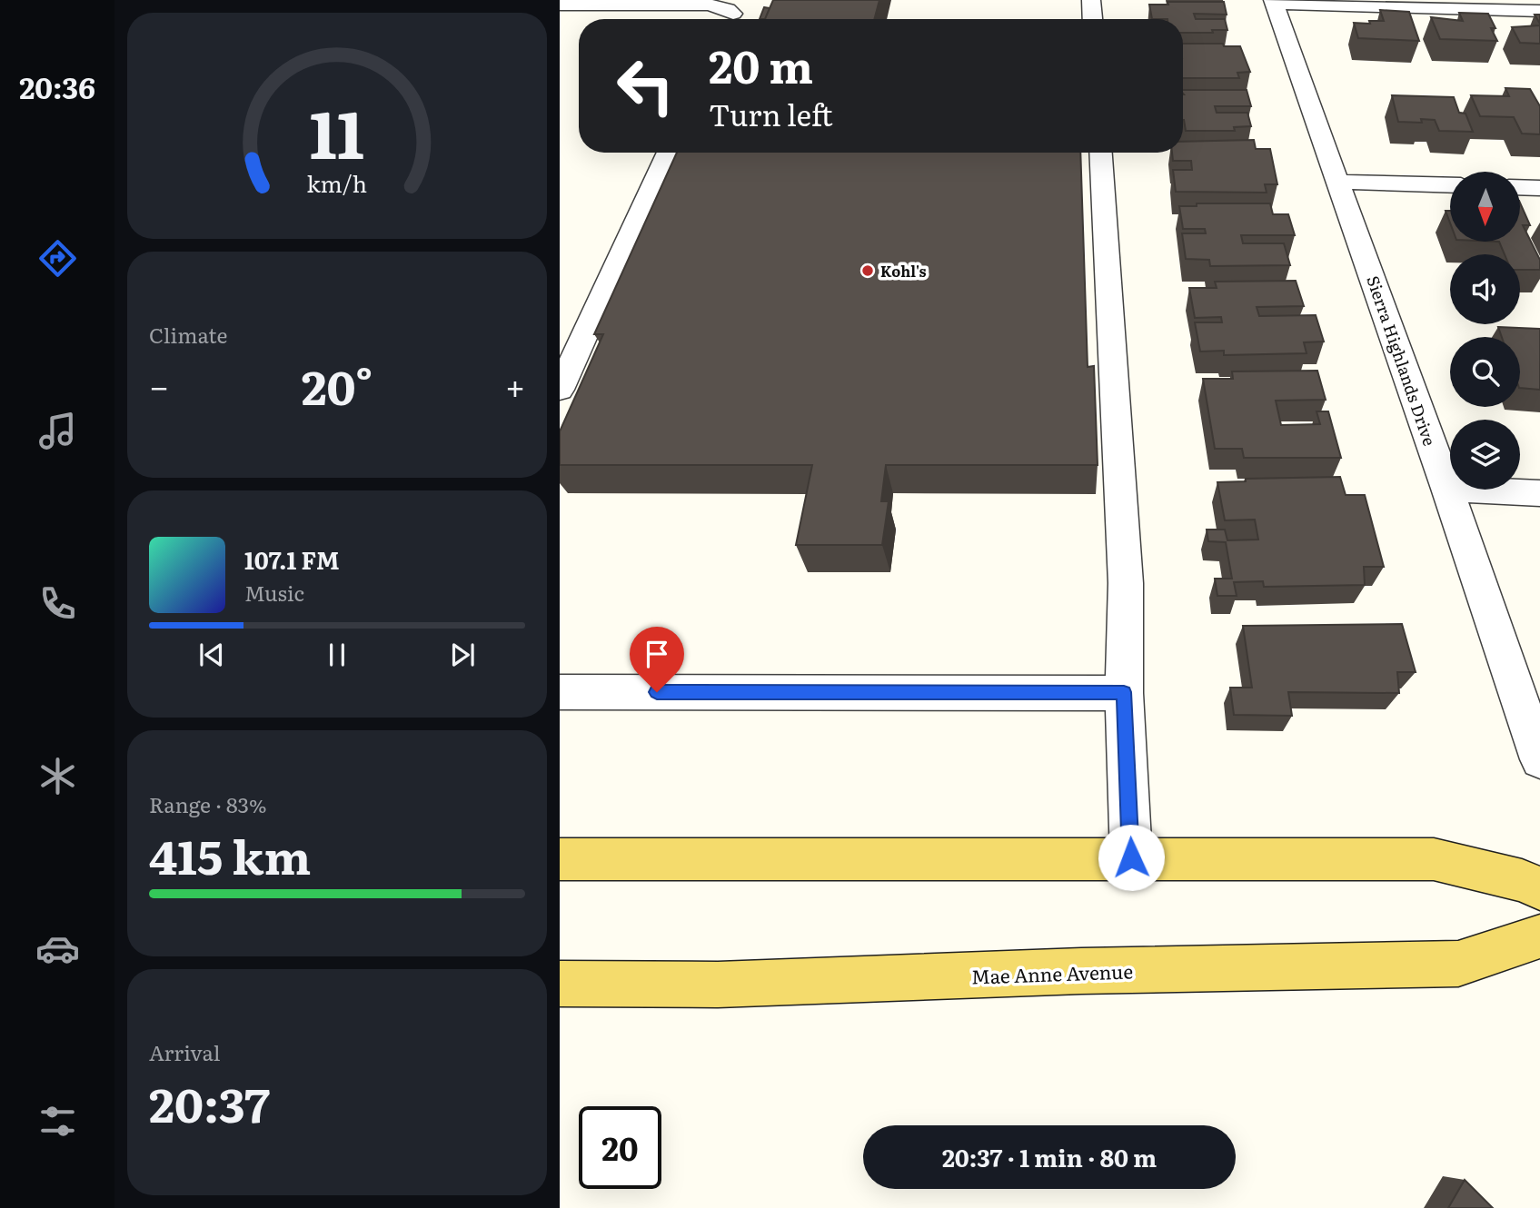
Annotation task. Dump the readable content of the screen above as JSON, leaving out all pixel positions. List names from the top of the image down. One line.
{"streets":{"main road":["Mae Anne Avenue"],"street":["Sierra Highlands Drive"]},"places":["Kohl's"],"north":"bottom","page":{"tabs":"20:36","turn":["20 m","Turn left"],"tile":["Climate",["Range · 83%","415 km"],["Arrival","20:37"]],"heat":["−","20°","+"],"song":["107.1 FM","Music"],"limit":"20","trip":"20:37 · 1 min · 80 m","gauge":["11","km/h"]}}
